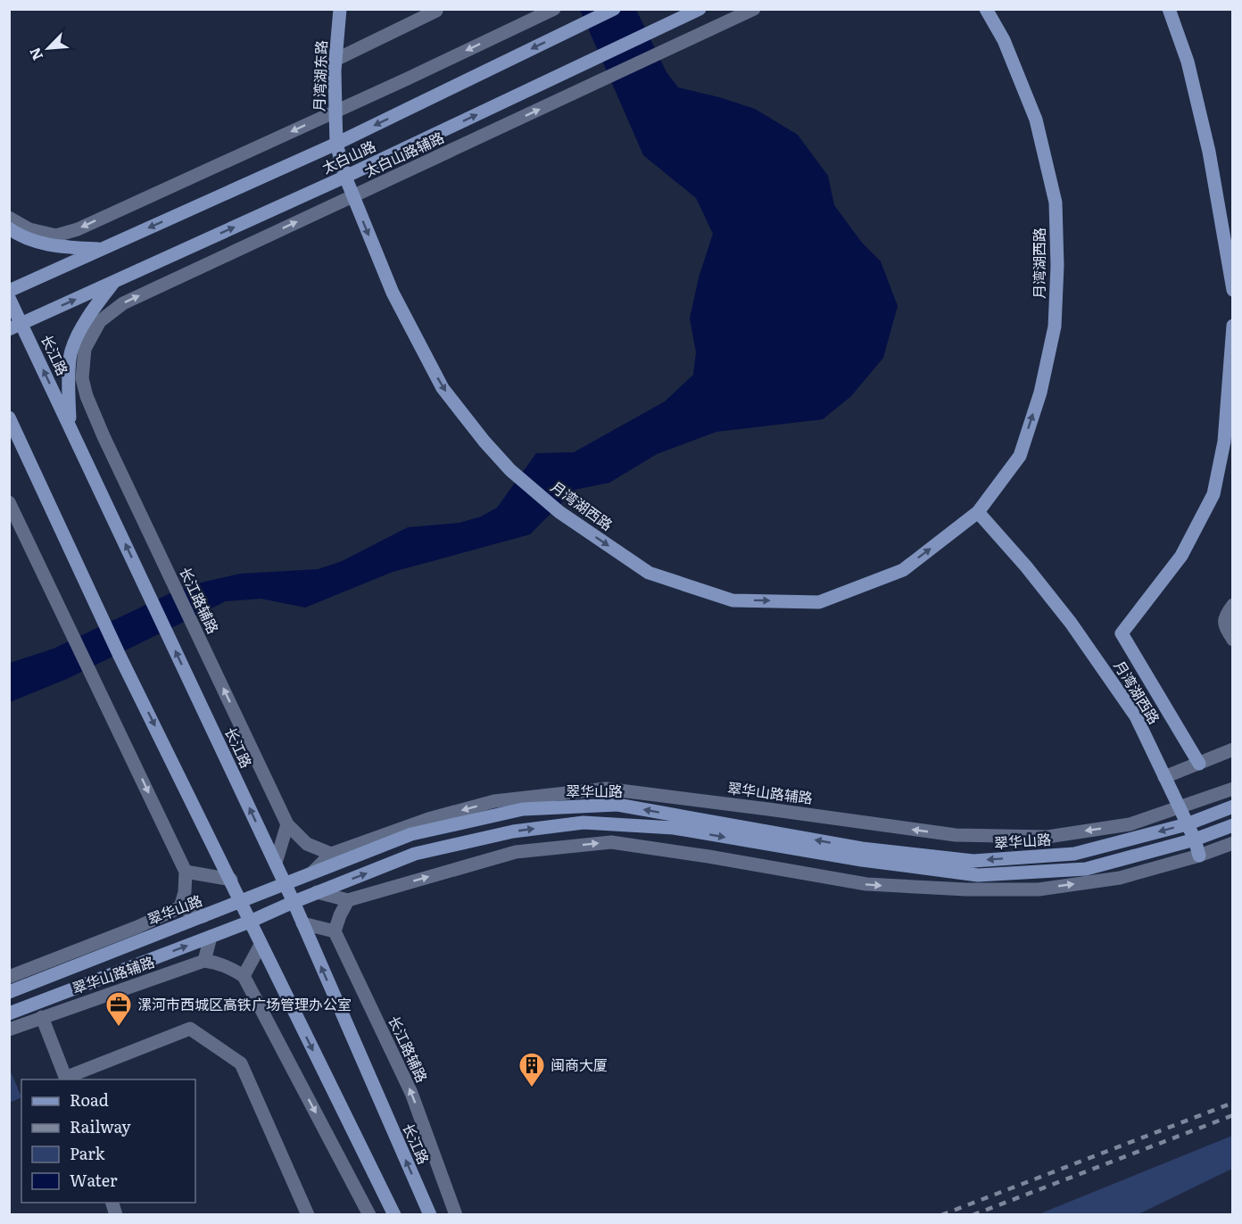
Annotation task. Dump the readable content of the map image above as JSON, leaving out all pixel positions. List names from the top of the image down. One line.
{"streets":{"main road":["月湾湖东路","太白山路","月湾湖西路","长江路","翠华山路"],"street":["太白山路辅路","长江路辅路","翠华山路辅路"]},"crossings":[["月湾湖东路","太白山路"],["月湾湖东路","月湾湖西路"],["太白山路辅路","月湾湖西路"],["太白山路辅路","长江路辅路"],["太白山路","月湾湖西路"],["太白山路","长江路"],["月湾湖西路","翠华山路"],["月湾湖西路","翠华山路辅路"],["长江路","翠华山路"],["长江路辅路","翠华山路辅路"],["翠华山路","翠华山路辅路"]],"places":{"office":["漯河市西城区高铁广场管理办公室"],"building":["闽商大厦"]},"legend":["Road","Railway","Park","Water"],"north":"bottom left"}
